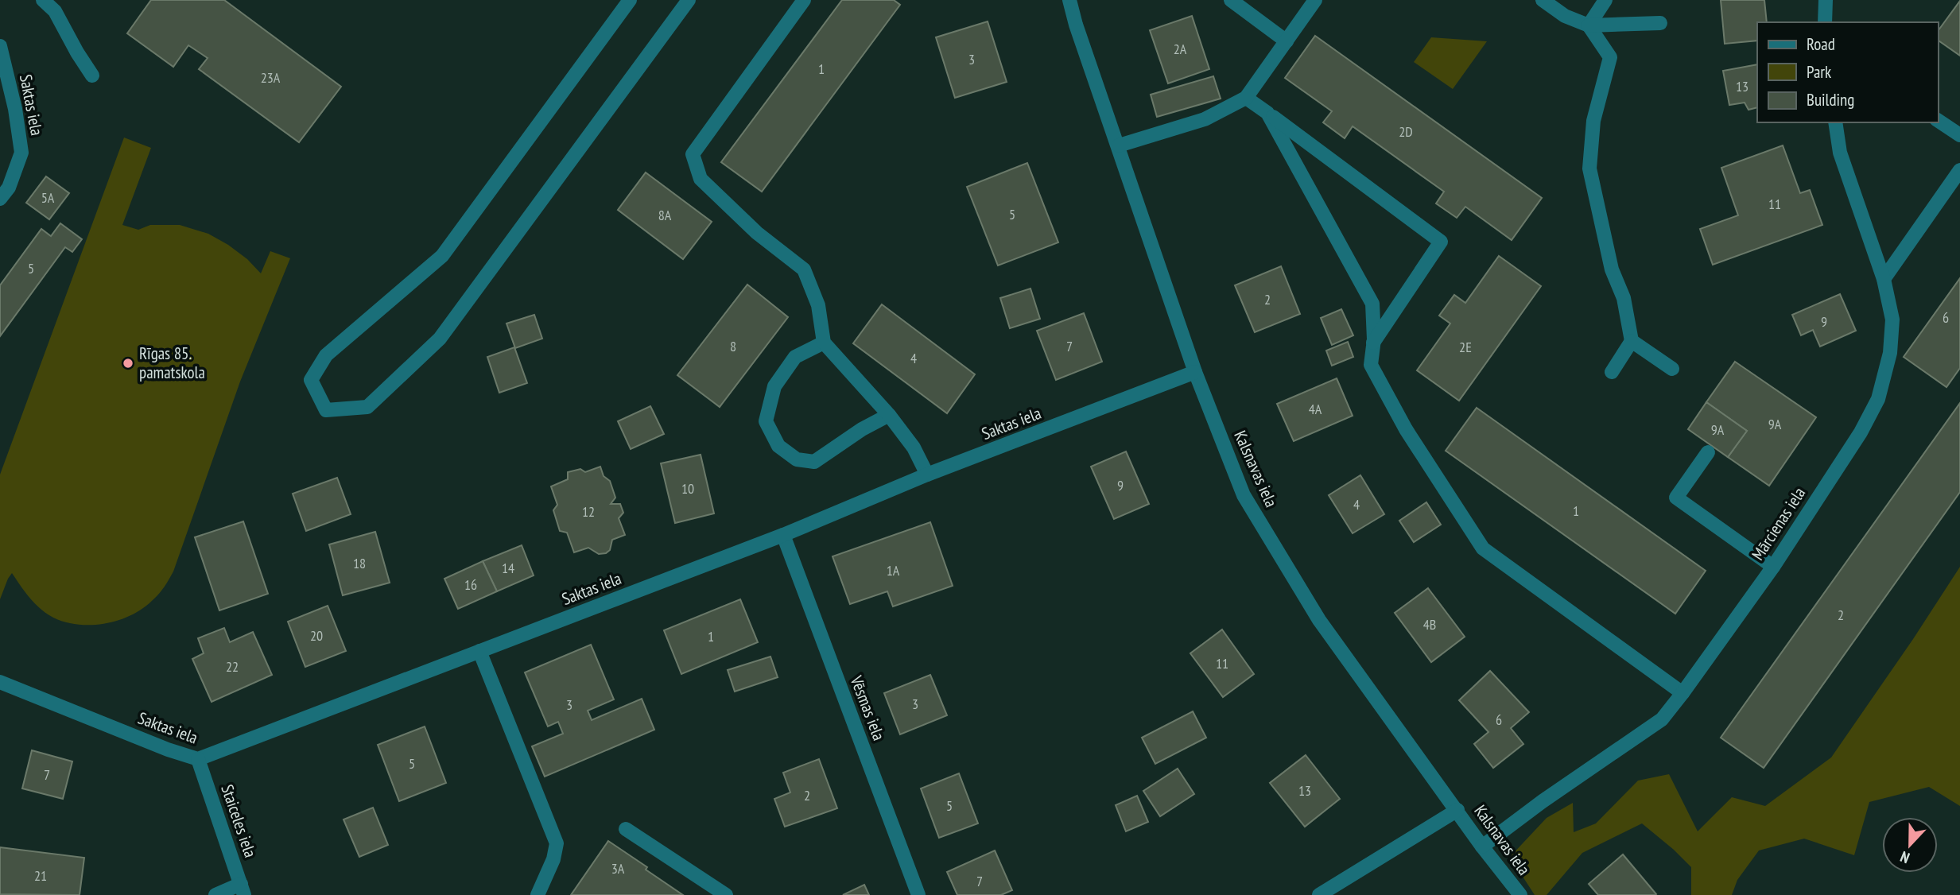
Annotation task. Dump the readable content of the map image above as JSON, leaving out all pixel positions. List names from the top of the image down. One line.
{"streets":{"street":["Saktas iela","Kalsnavas iela","Mārcienas iela","Vēsmas iela","Staiceles iela"]},"crossings":[["Saktas iela","Kalsnavas iela"],["Saktas iela","Vēsmas iela"],["Saktas iela","Staiceles iela"],["Kalsnavas iela","Mārcienas iela"]],"places":["Rīgas 85. pamatskola"],"house_numbers":["2A","3","1","23A","13","2D","5A","11","5","8A","5","2","6","9","8","7","2E","4","4A","9A","9A","9","10","4","1","12","18","14","1A","16","2","4B","20","1","11","22","3","3","6","5","7","13","2","5","3A","21","7"],"legend":["Road","Park","Building"],"north":"bottom"}
